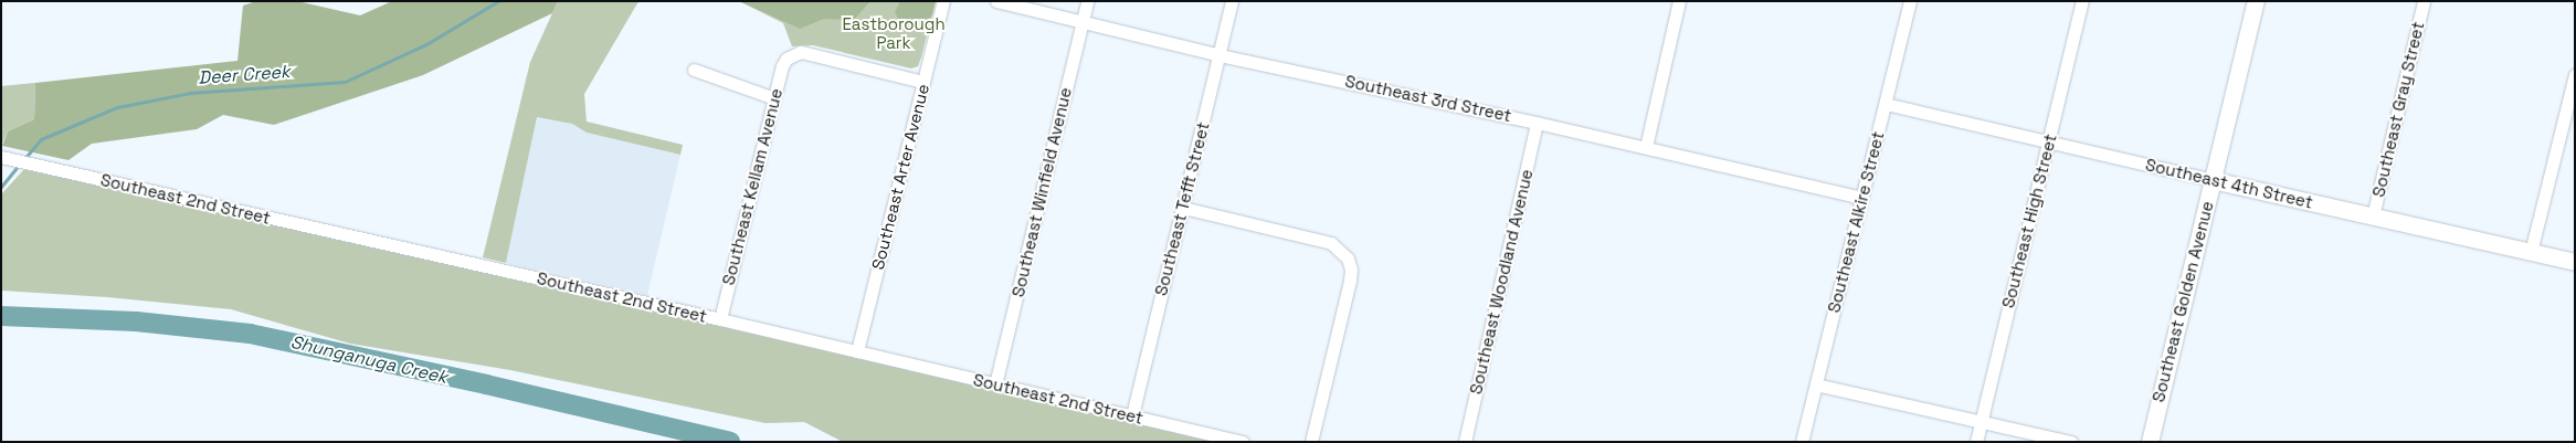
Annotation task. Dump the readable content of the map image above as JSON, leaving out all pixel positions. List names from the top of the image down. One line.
{"streets":{"street":["Southeast 3rd Street","Southeast Gray Street","Southeast Arter Avenue","Southeast 4th Street","Southeast Kellam Avenue","Southeast Winfield Avenue","Southeast 2nd Street","Southeast Tefft Street","Southeast High Street","Southeast Alkire Street","Southeast Woodland Avenue","Southeast Golden Avenue"]},"crossings":[["Southeast 3rd Street","Southeast Winfield Avenue"],["Southeast 3rd Street","Southeast Tefft Street"],["Southeast 3rd Street","Southeast Alkire Street"],["Southeast 3rd Street","Southeast Woodland Avenue"],["Southeast Gray Street","Southeast 4th Street"],["Southeast Arter Avenue","Southeast Kellam Avenue"],["Southeast Arter Avenue","Southeast 2nd Street"],["Southeast 4th Street","Southeast High Street"],["Southeast 4th Street","Southeast Alkire Street"],["Southeast 4th Street","Southeast Golden Avenue"],["Southeast Kellam Avenue","Southeast 2nd Street"],["Southeast Winfield Avenue","Southeast 2nd Street"],["Southeast 2nd Street","Southeast Tefft Street"]],"water":["Deer Creek","Shunganuga Creek"],"parks":["Eastborough Park"]}
